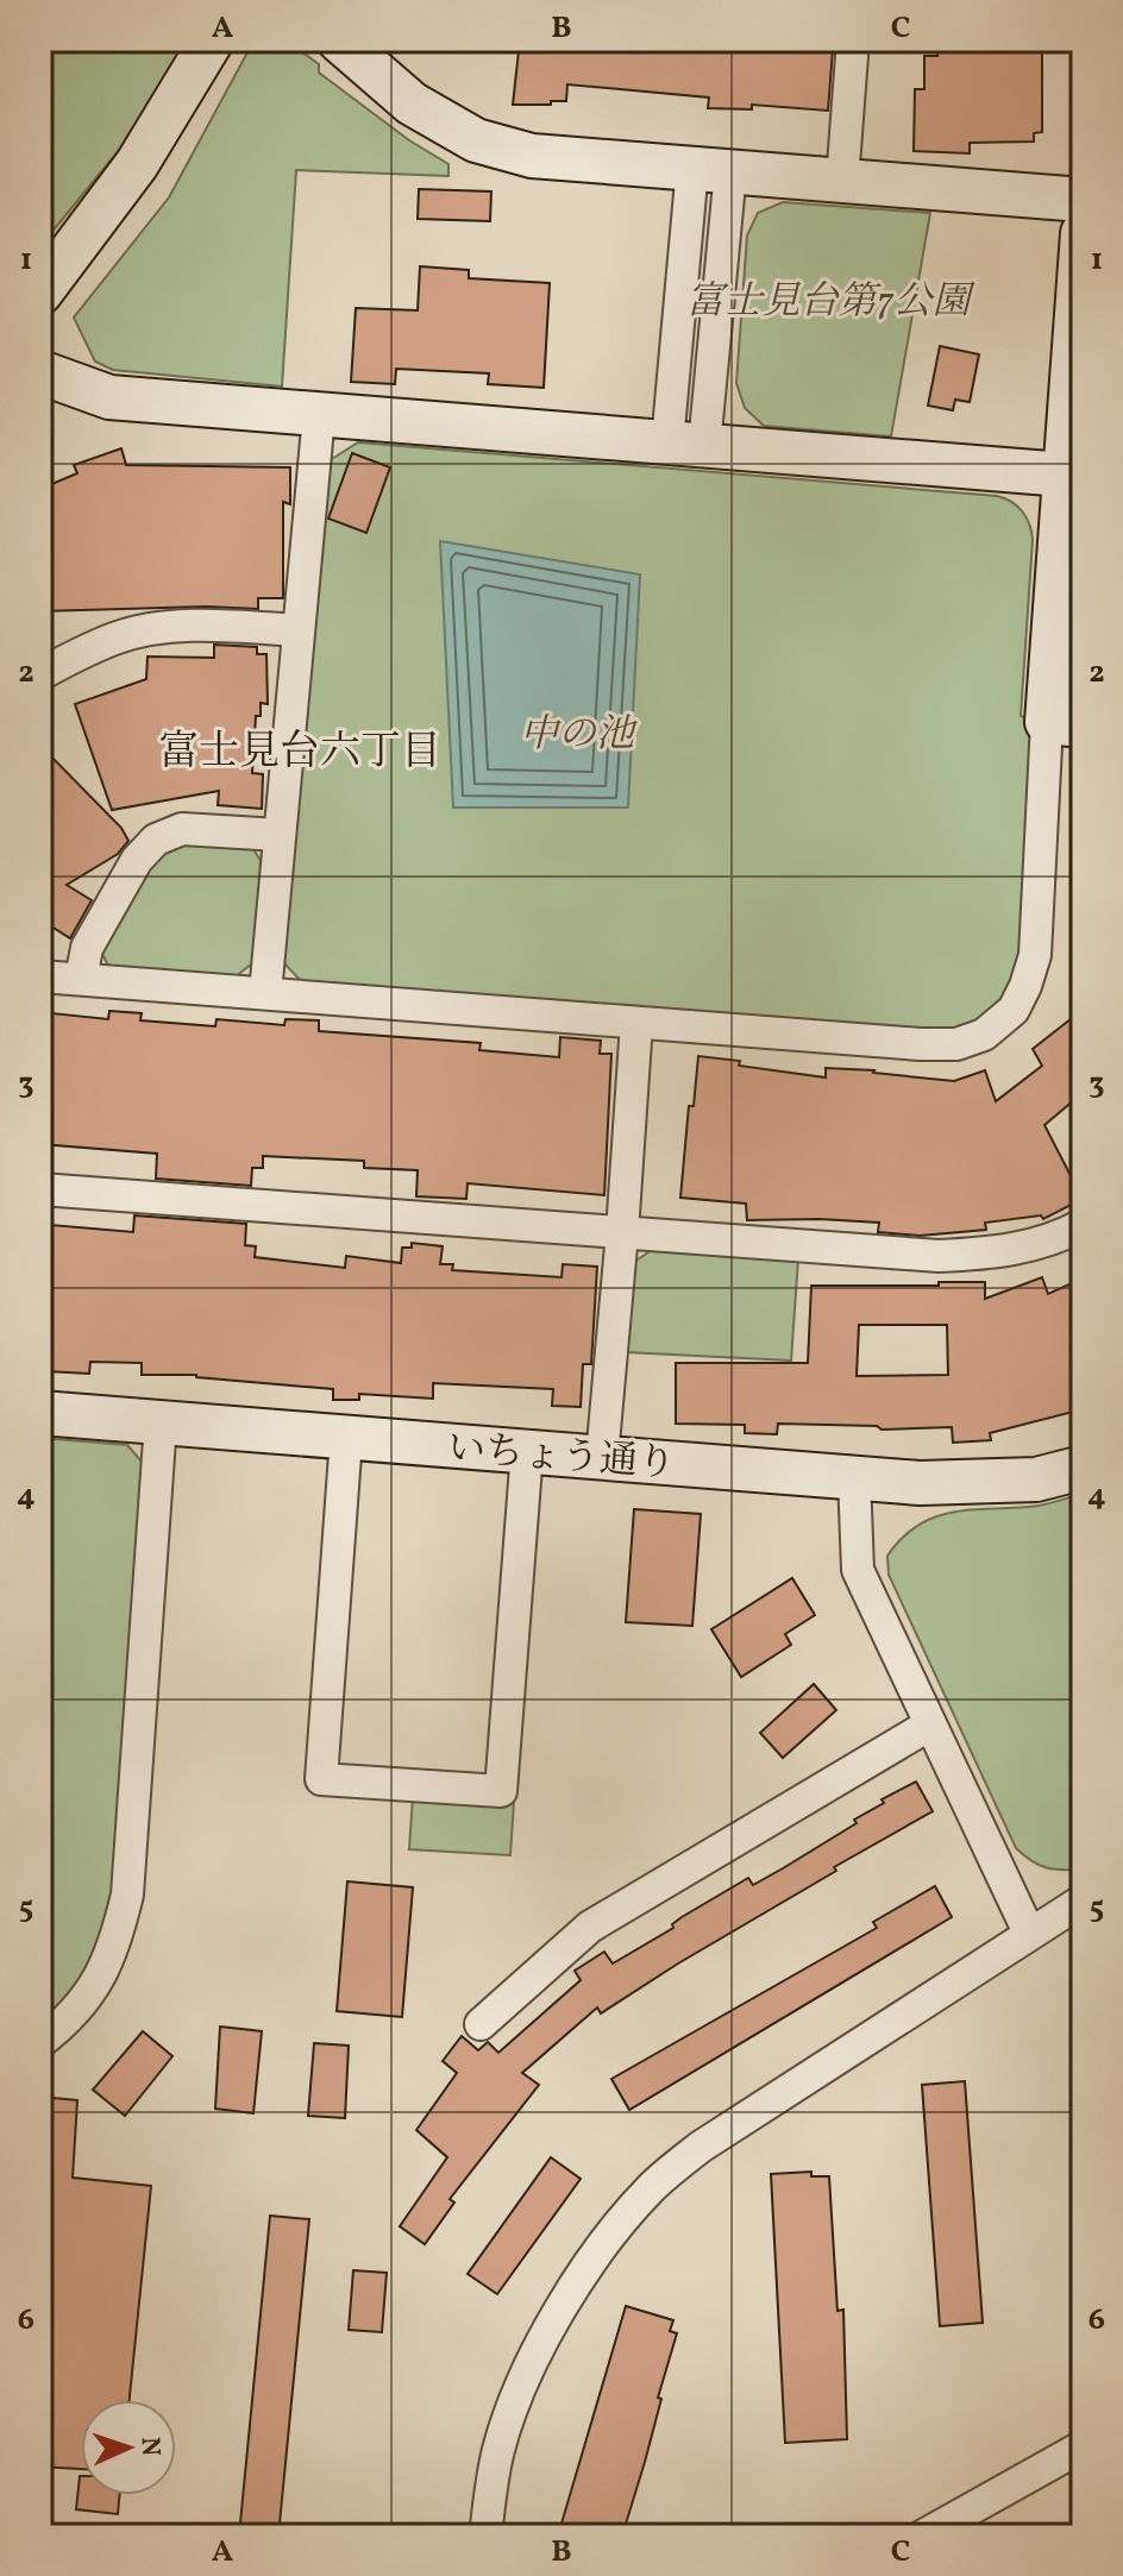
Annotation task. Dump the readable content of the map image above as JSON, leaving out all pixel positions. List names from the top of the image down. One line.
{"streets":{"street":["いちょう通り"]},"districts":["富士見台六丁目"],"parks":["富士見台第7公園","中の池"],"north":"right","grid":{"columns":["A","B","C"],"rows":["1","2","3","4","5","6"]}}
